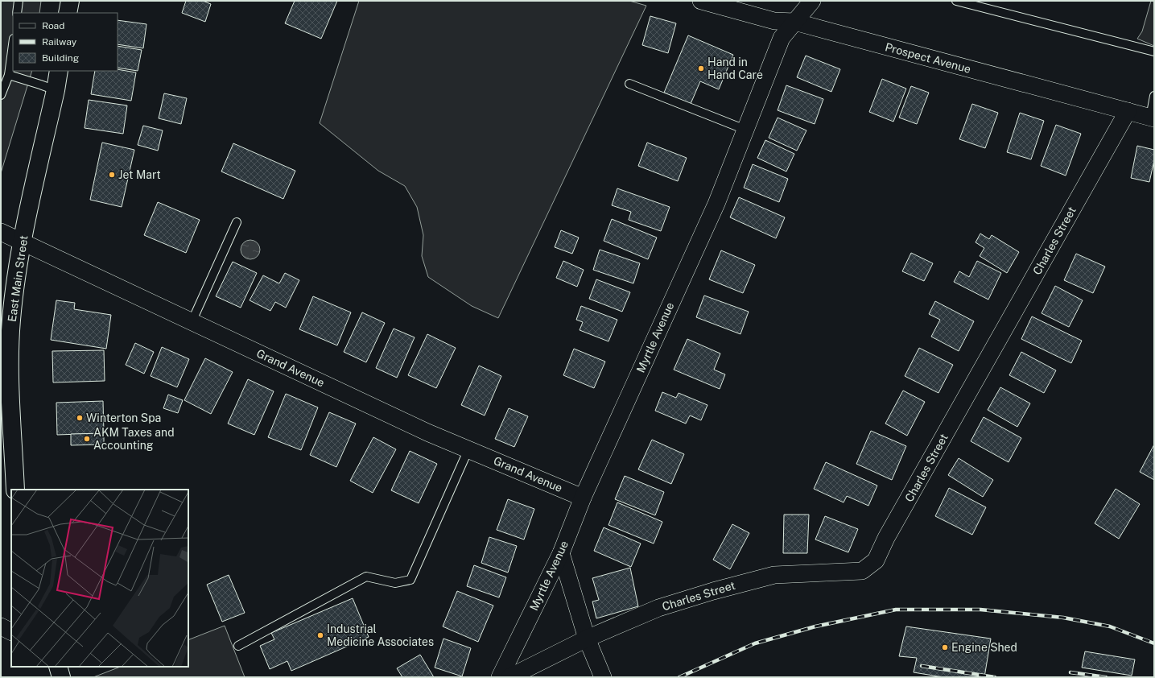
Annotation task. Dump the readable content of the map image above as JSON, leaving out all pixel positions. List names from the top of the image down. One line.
{"streets":{"main road":["East Main Street"],"street":["Prospect Avenue","Charles Street","Myrtle Avenue","Grand Avenue"]},"crossings":[["Prospect Avenue","Charles Street"],["Prospect Avenue","Myrtle Avenue"],["East Main Street","Grand Avenue"],["Myrtle Avenue","Grand Avenue"]],"places":["Hand in Hand Care","Jet Mart","Winterton Spa","AKM Taxes and Accounting","Industrial Medicine Associates","Engine Shed"],"legend":["Road","Railway","Building"]}
